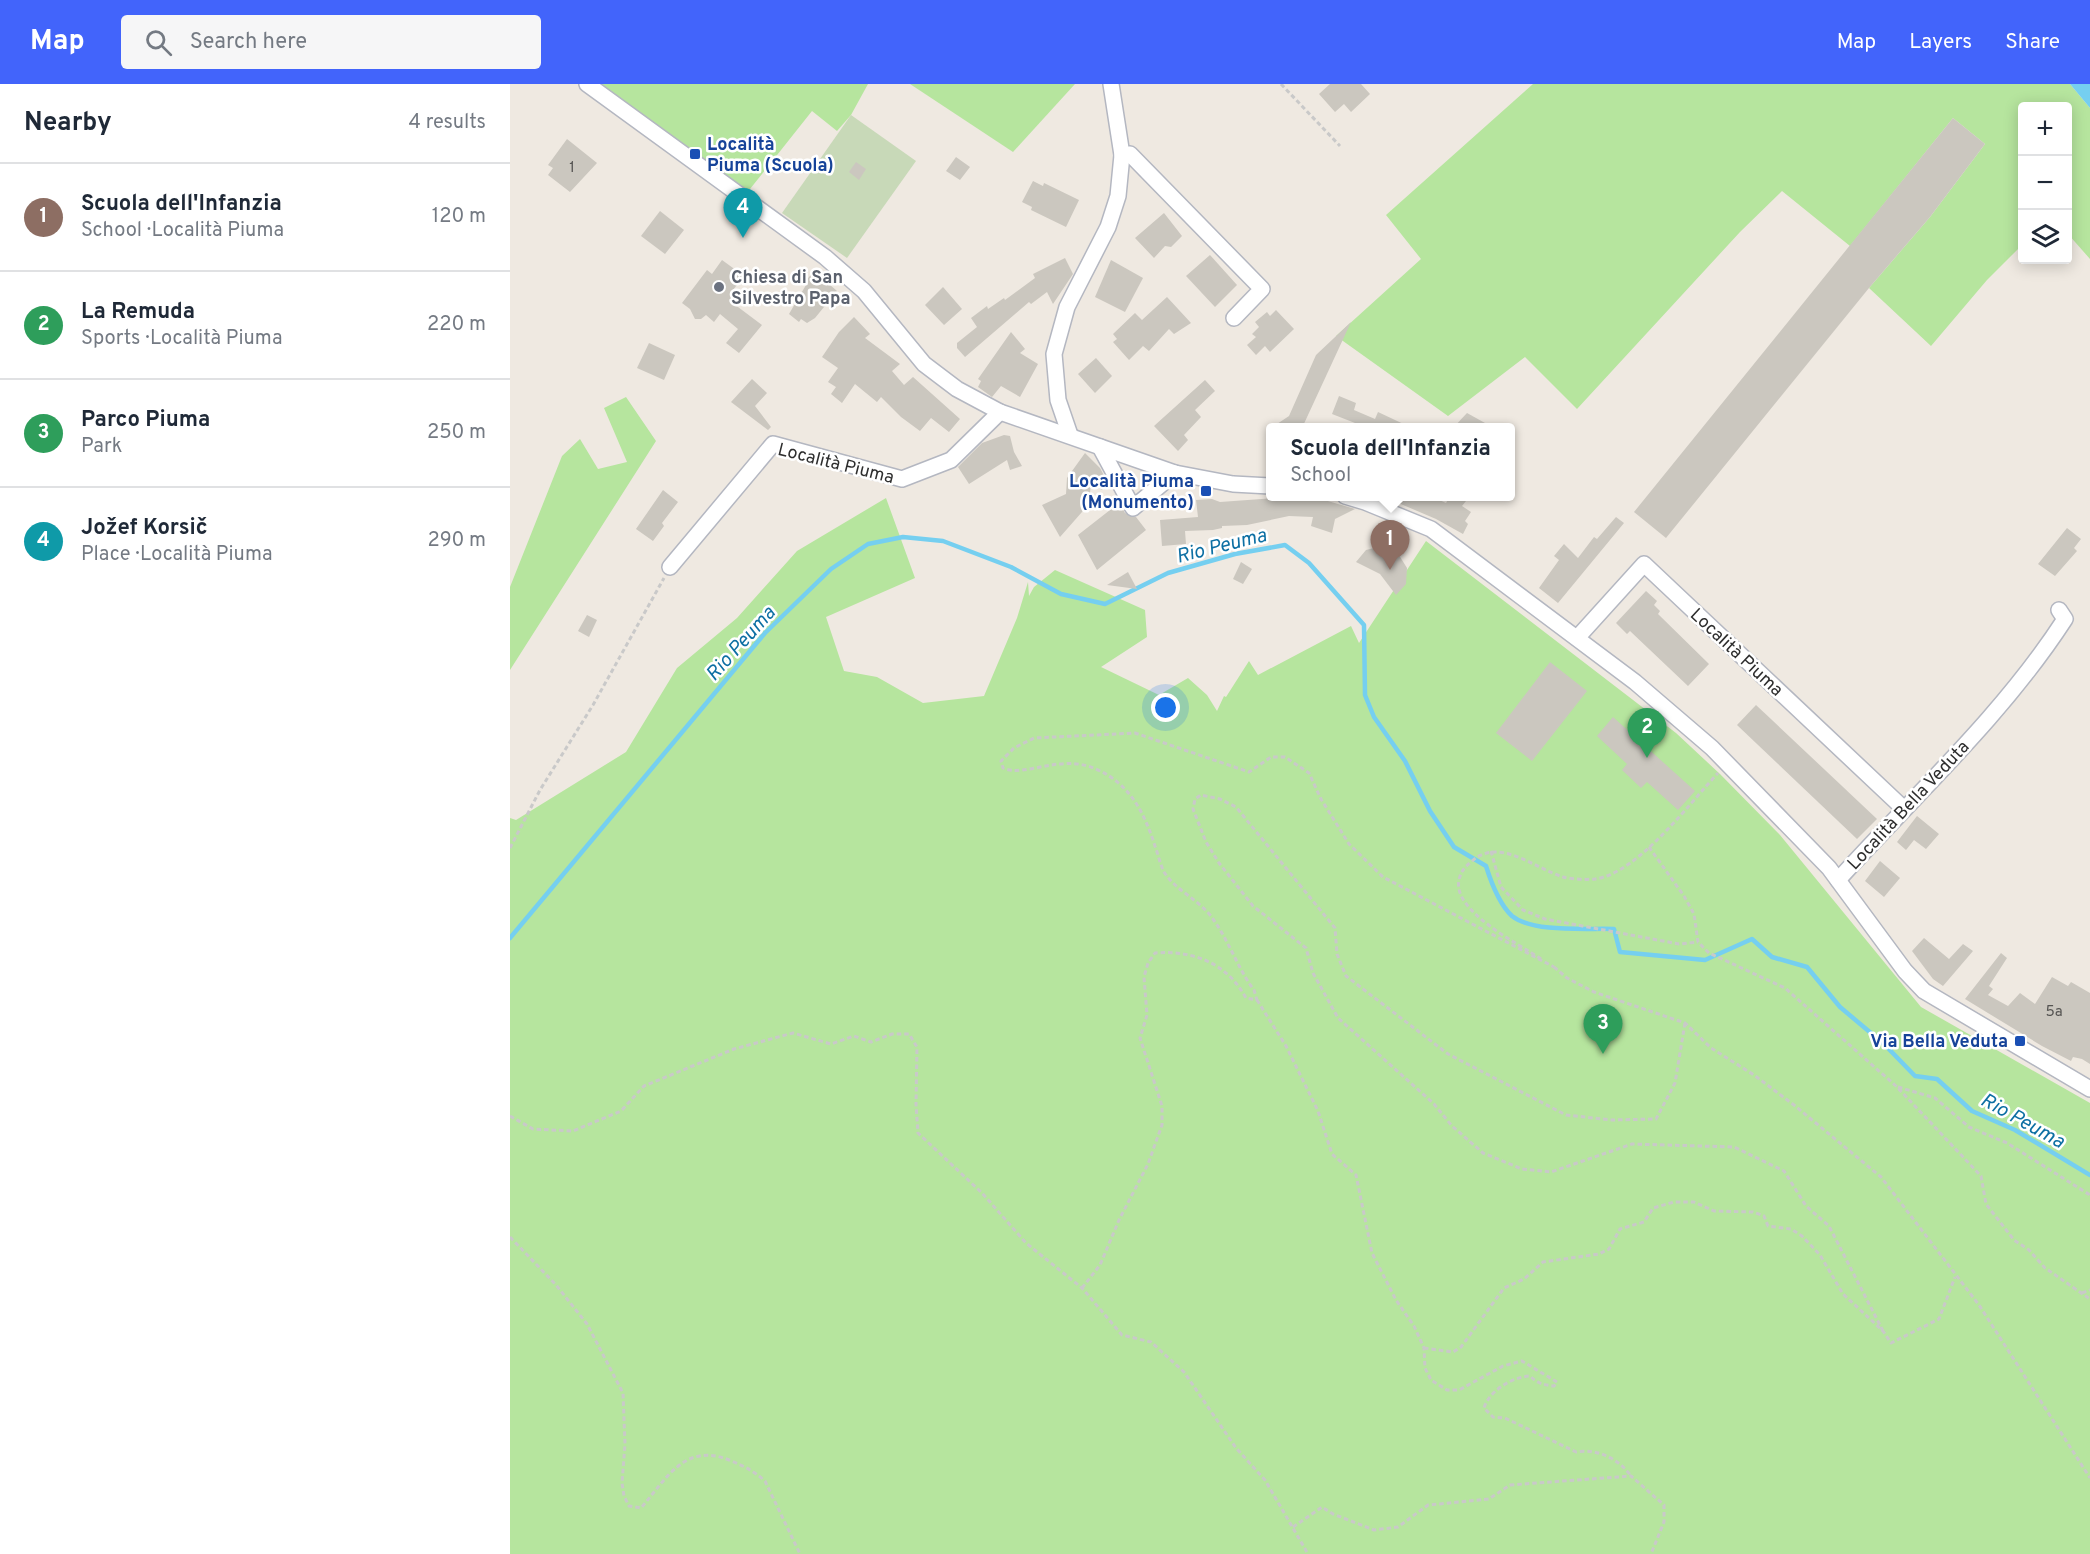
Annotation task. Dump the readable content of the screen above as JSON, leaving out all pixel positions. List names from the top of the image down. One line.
{"streets":{"street":["Località Piuma","Località Bella Veduta"]},"crossings":[["Località Piuma","Località Bella Veduta"]],"water":["Rio Peuma"],"places":{"transit":["Località Piuma (Scuola)","Località Piuma (Monumento)","Via Bella Veduta"],"other":["Chiesa di San Silvestro Papa"]},"house_numbers":["1","5a"],"page":{"header":"Map","search":"Search here","nav":["Map","Layers","Share"],"heading":["Nearby","4 results"],"map_buttons":["+","−"],"list":[{"mark":"1","name":"Scuola dell'Infanzia","note":"School · Località Piuma","value":"120 m"},{"mark":"2","name":"La Remuda","note":"Sports · Località Piuma","value":"220 m"},{"mark":"3","name":"Parco Piuma","note":"Park","value":"250 m"},{"mark":"4","name":"Jožef Korsič","note":"Place · Località Piuma","value":"290 m"}],"pins":["4","1","2","3"],"popup":["Scuola dell'Infanzia","School"]}}
